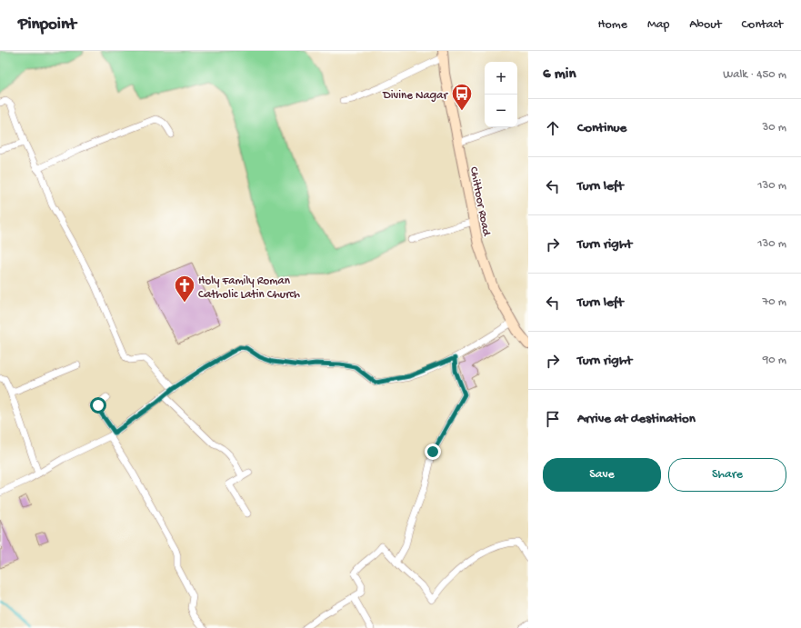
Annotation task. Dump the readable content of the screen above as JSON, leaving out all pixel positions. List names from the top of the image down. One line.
{"streets":{"main road":["Chittoor Road"]},"places":{"bus stop":["Divine Nagar"],"church":["Holy Family Roman Catholic Latin Church"]},"page":{"header":"Pinpoint","nav":["Home","Map","About","Contact"],"heading":["6 min","Walk · 450 m"],"map_buttons":["+","−"],"list":[["Continue","30 m"],["Turn left","130 m"],["Turn right","130 m"],["Turn left","70 m"],["Turn right","90 m"],"Arrive at destination"],"buttons":["Save","Share"]}}
